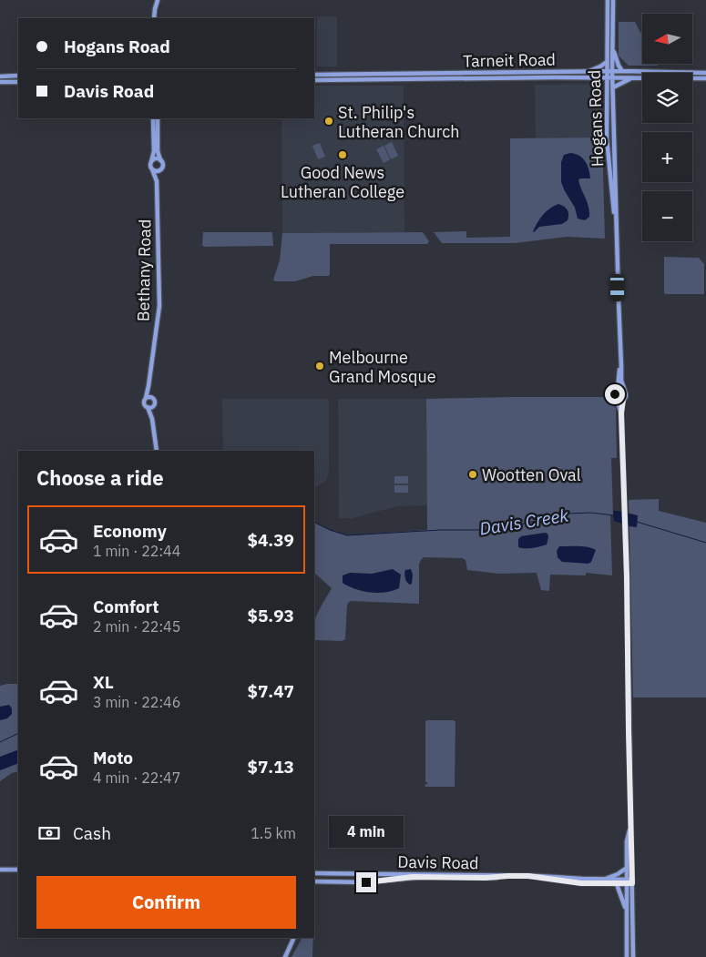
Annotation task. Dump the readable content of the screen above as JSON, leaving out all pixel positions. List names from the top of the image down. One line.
{"streets":{"street":["Tarneit Road","Hogans Road","Bethany Road","Davis Road"]},"crossings":[["Tarneit Road","Hogans Road"]],"water":["Davis Creek"],"places":["St. Philip's Lutheran Church","Good News Lutheran College","Melbourne Grand Mosque","Wootten Oval"],"north":"left","page":{"map_buttons":["+","−"],"banner":["Hogans Road","Davis Road"],"heading":"Choose a ride","list":[{"name":"Economy","note":"1 min · 22:44","value":"$4.39"},{"name":"Comfort","note":"2 min · 22:45","value":"$5.93"},{"name":"XL","note":"3 min · 22:46","value":"$7.47"},{"name":"Moto","note":"4 min · 22:47","value":"$7.13"}],"pay":["Cash","1.5 km"],"bubble":"4 min","buttons":"Confirm"}}
